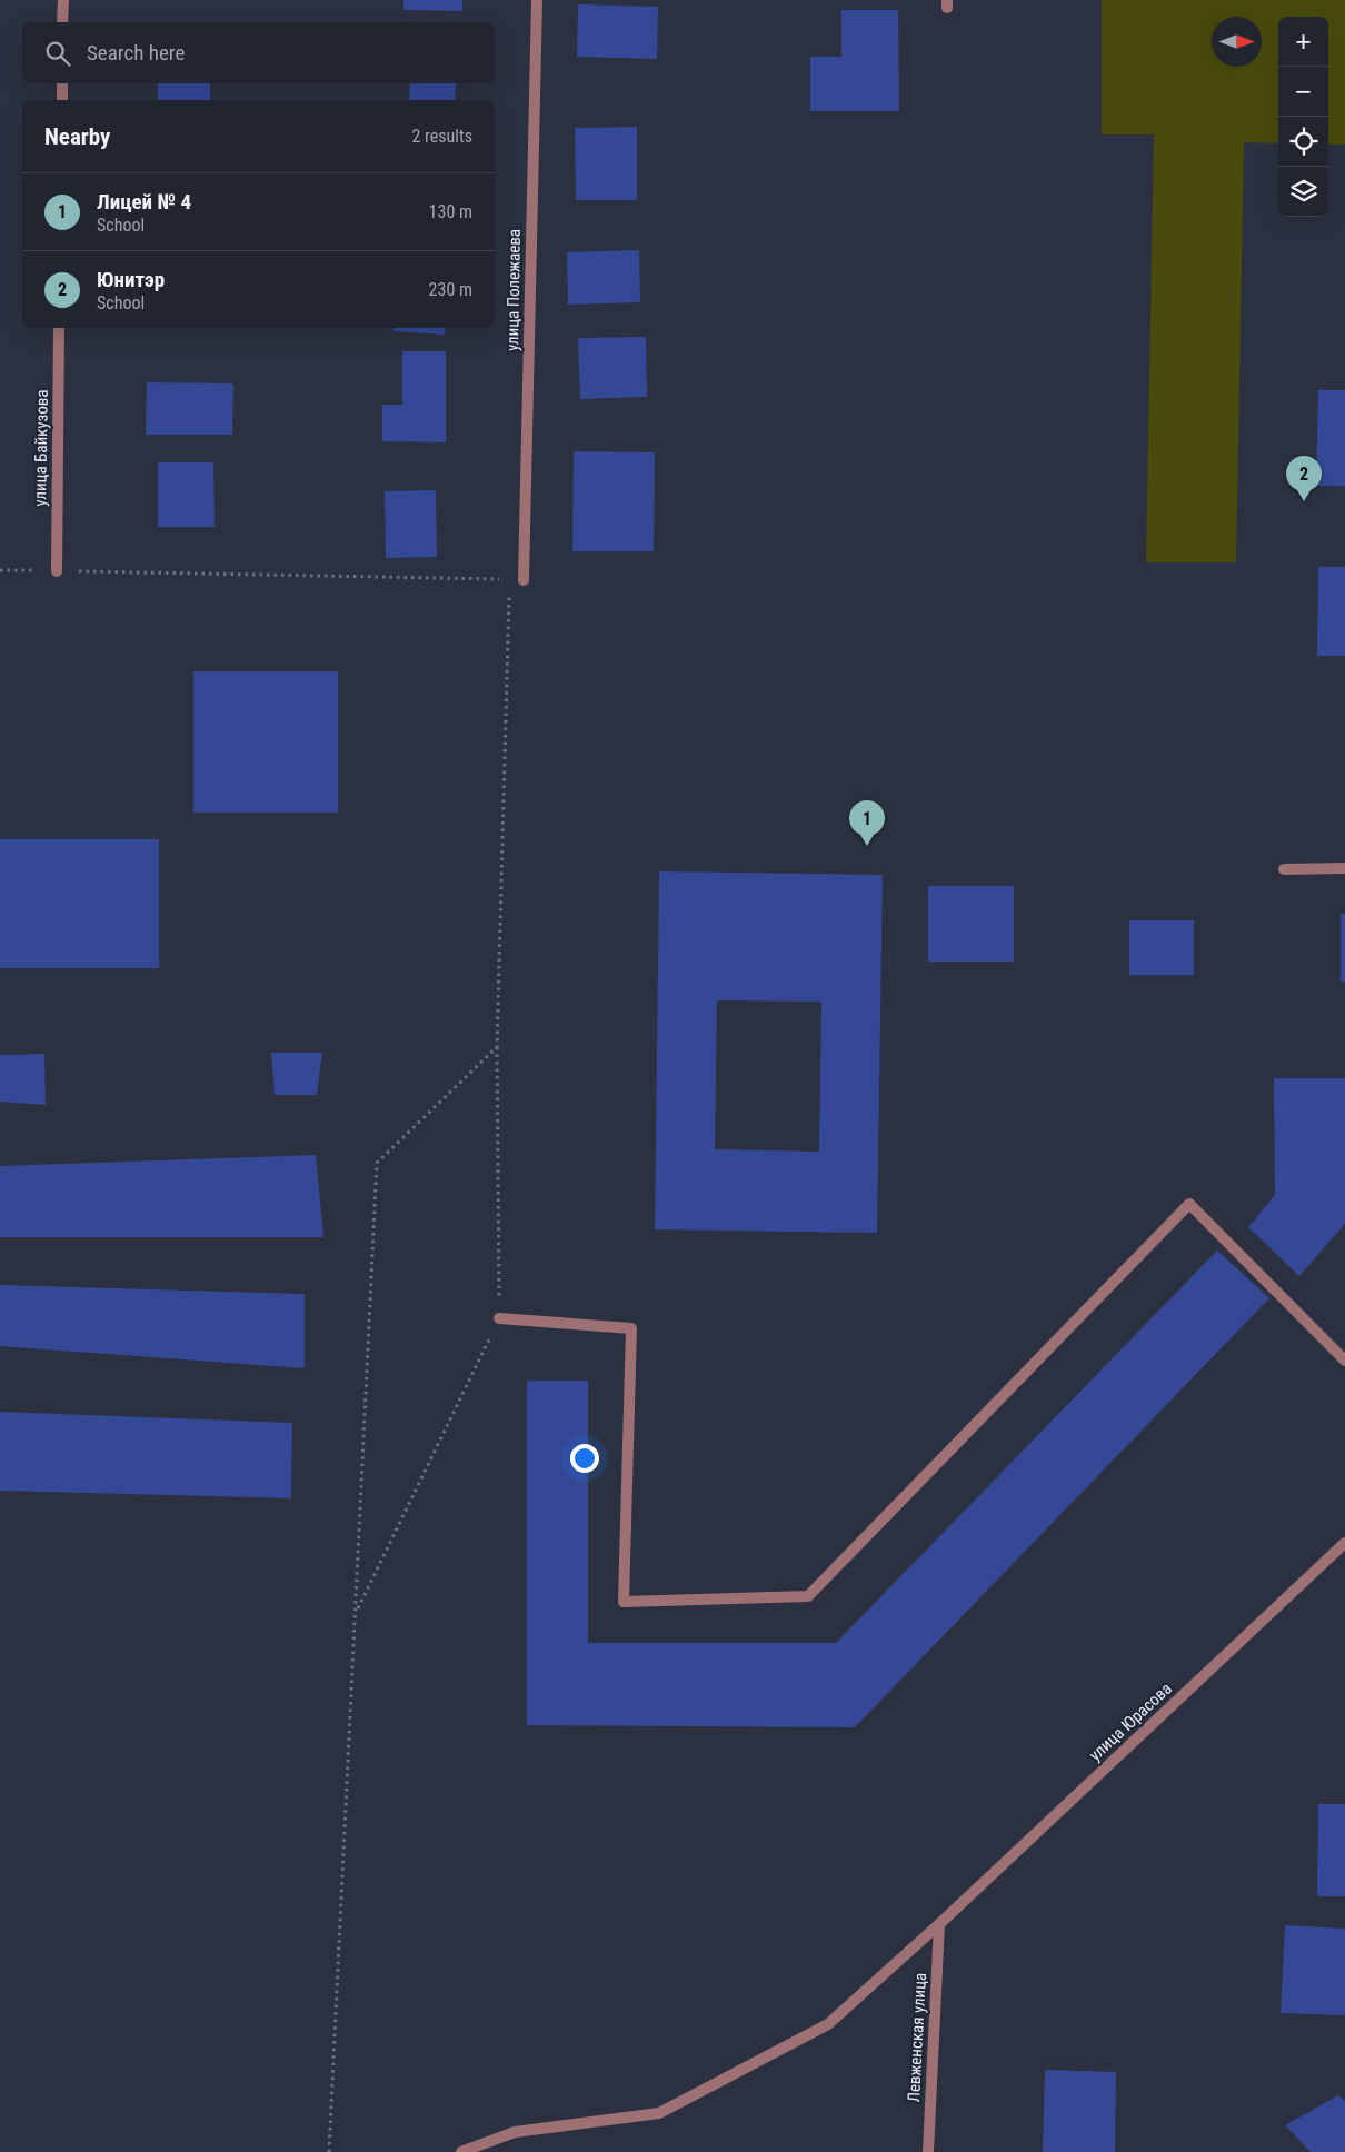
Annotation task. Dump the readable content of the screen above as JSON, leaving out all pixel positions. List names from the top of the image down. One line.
{"streets":{"street":["улица Полежаева","улица Байкузова","улица Юрасова","Левженская улица"]},"crossings":[["улица Юрасова","Левженская улица"]],"north":"right","page":{"map_buttons":["+","−"],"search":"Search here","heading":["Nearby","2 results"],"list":[{"mark":"1","name":"Лицей № 4","note":"School","value":"130 m"},{"mark":"2","name":"Юнитэр","note":"School","value":"230 m"}],"pins":["2","1"]}}
